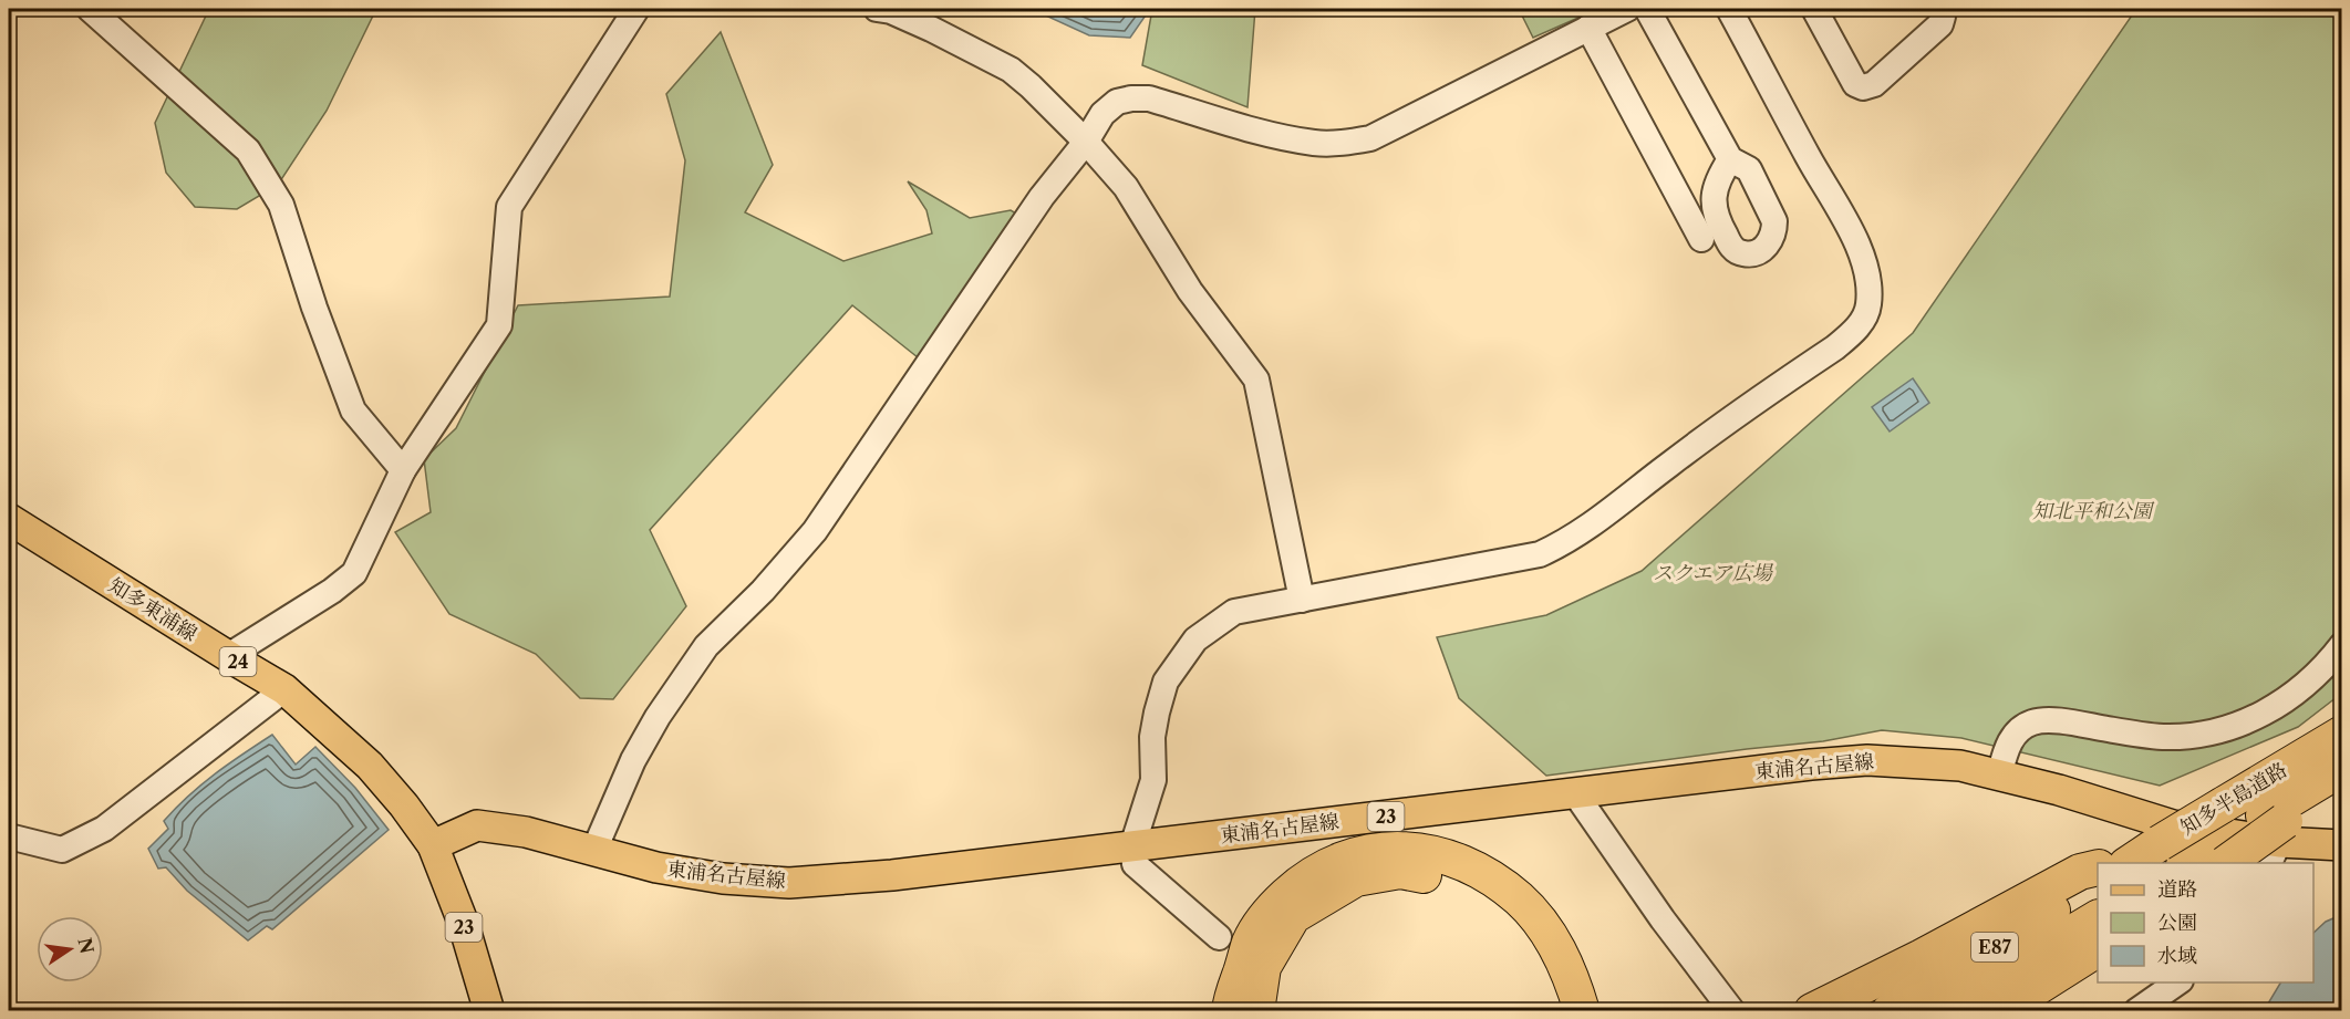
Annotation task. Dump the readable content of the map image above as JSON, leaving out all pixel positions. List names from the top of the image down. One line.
{"streets":{"highway":["知多半島道路","E87"],"main road":["知多東浦線","24","東浦名古屋線","23"]},"crossings":[["知多東浦線","東浦名古屋線"],["知多東浦線","23"],["東浦名古屋線","知多半島道路"],["東浦名古屋線","23"]],"parks":["知北平和公園","スクエア広場"],"legend":["道路","公園","水域"],"north":"right"}
